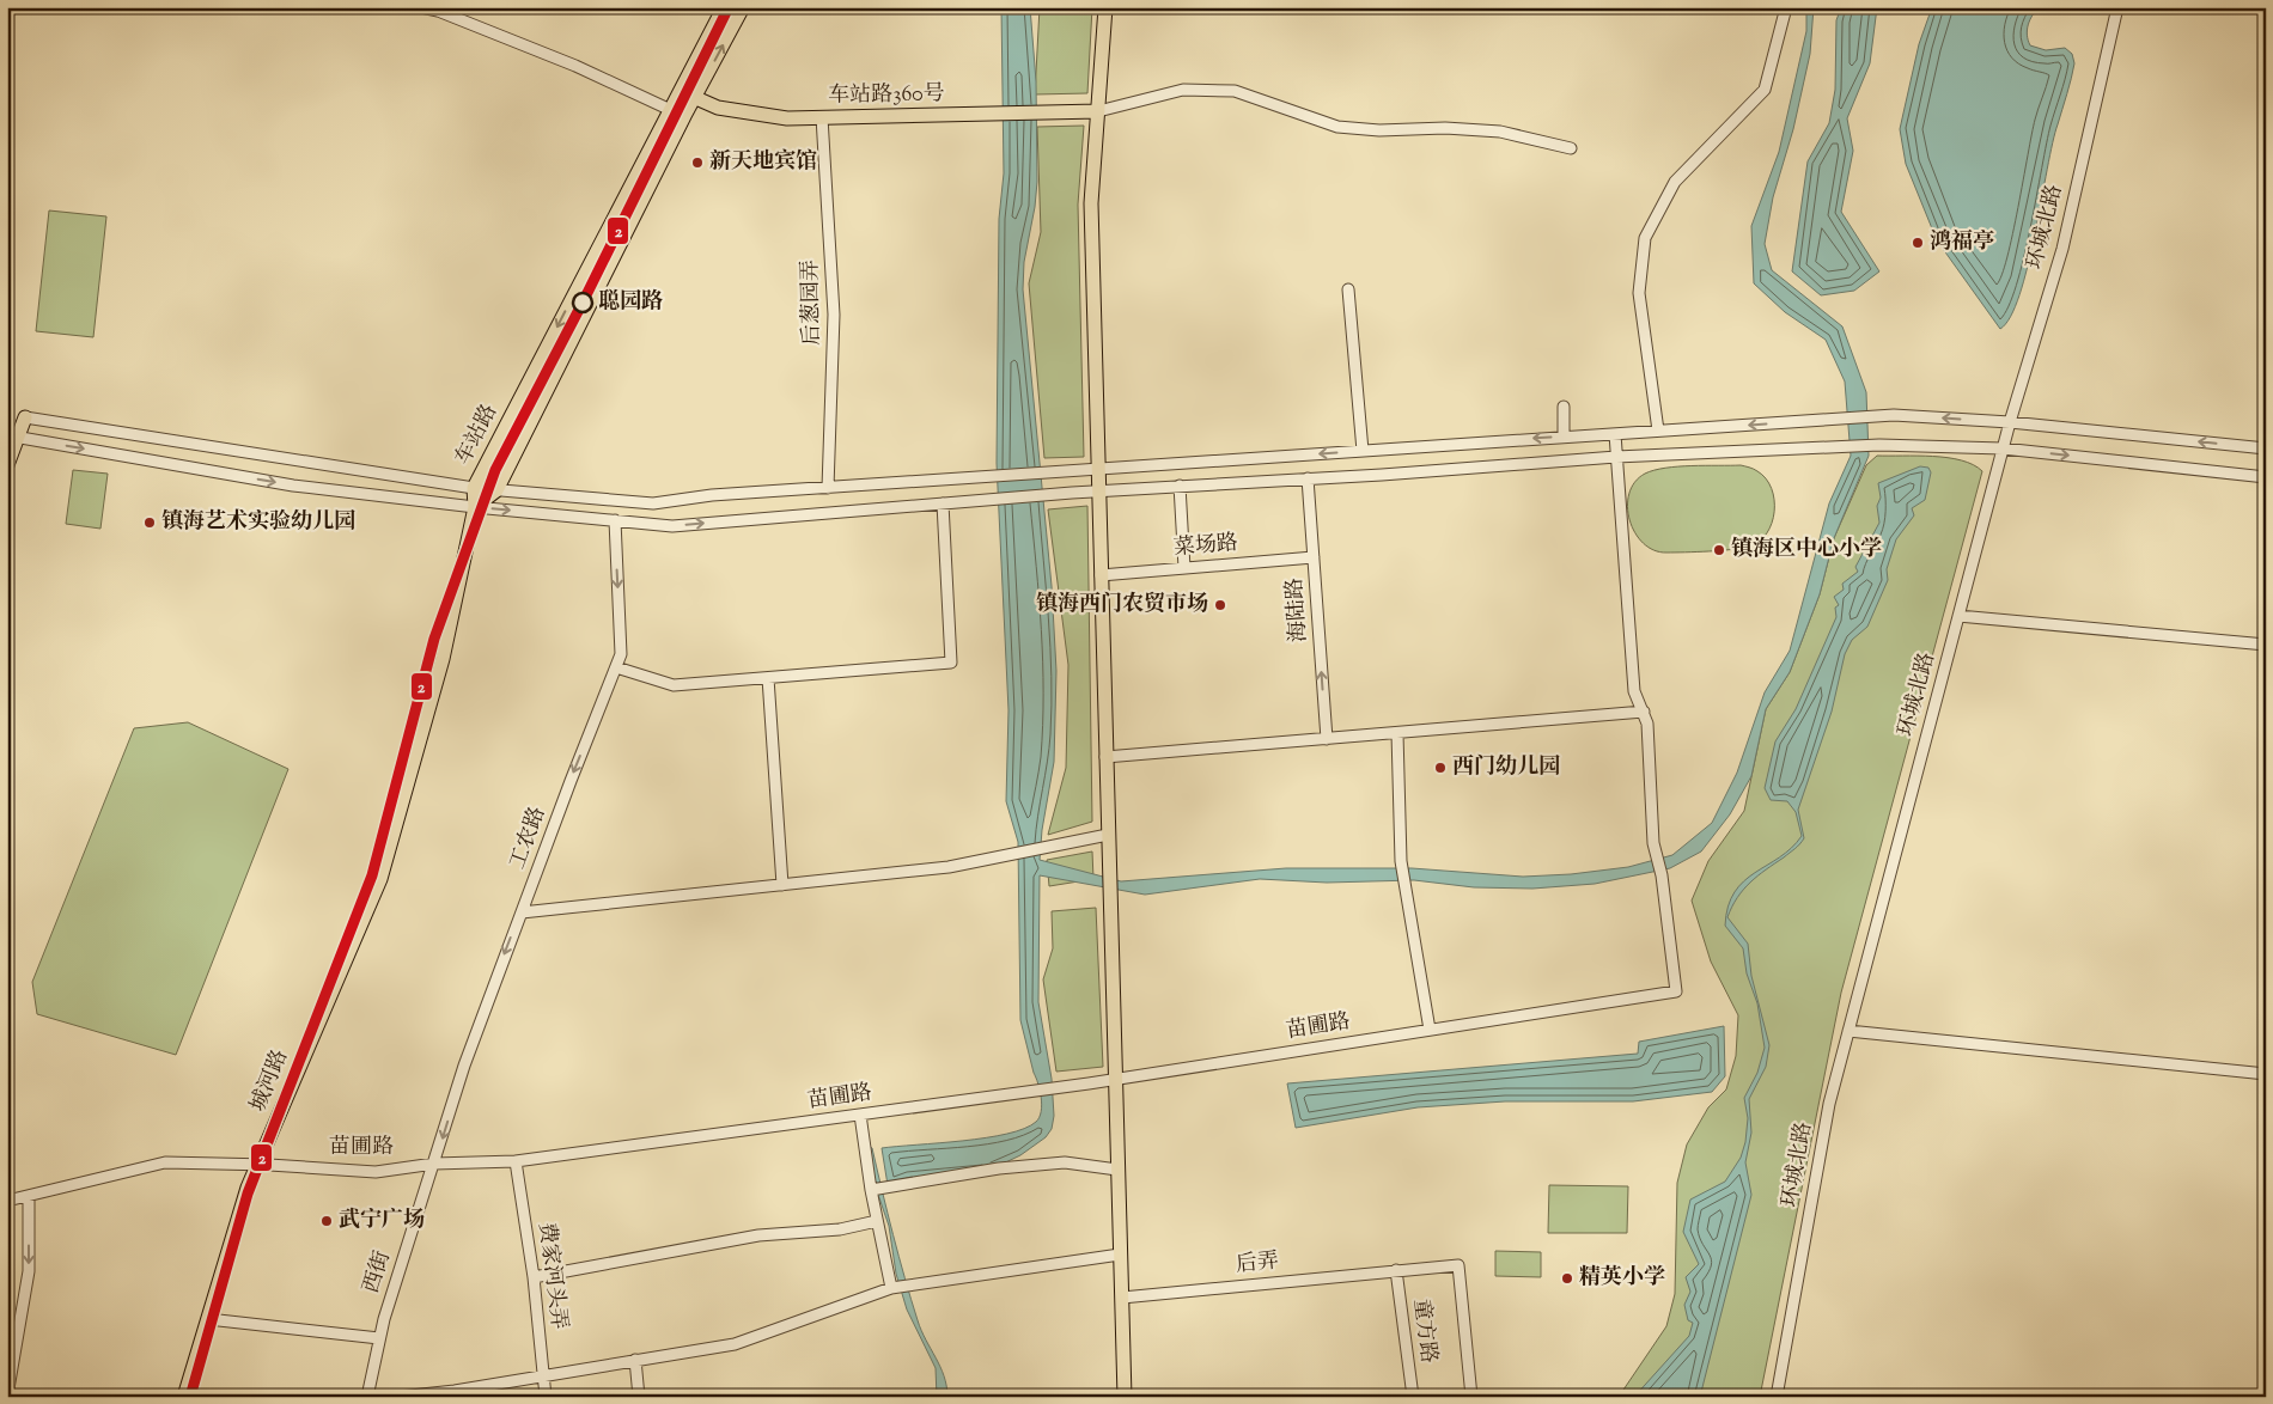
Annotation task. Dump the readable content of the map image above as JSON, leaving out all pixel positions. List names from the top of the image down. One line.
{"streets":{"main road":["车站路360号","车站路","城河路"],"street":["环城北路","后葱园弄","菜场路","海陆路","工农路","苗圃路","后弄","西街","费家河头弄","童方路"]},"crossings":[["车站路360号","后葱园弄"],["车站路360号","车站路"],["车站路","城河路"],["菜场路","海陆路"],["工农路","苗圃路"],["工农路","西街"],["苗圃路","城河路"],["苗圃路","西街"],["苗圃路","费家河头弄"],["后弄","童方路"]],"one_way":["海陆路","工农路"],"places":["新天地宾馆","鸿福亭","聪园路","镇海艺术实验幼儿园","镇海区中心小学","镇海西门农贸市场","西门幼儿园","武宁广场","精英小学"],"lines":["transit line 2"]}
